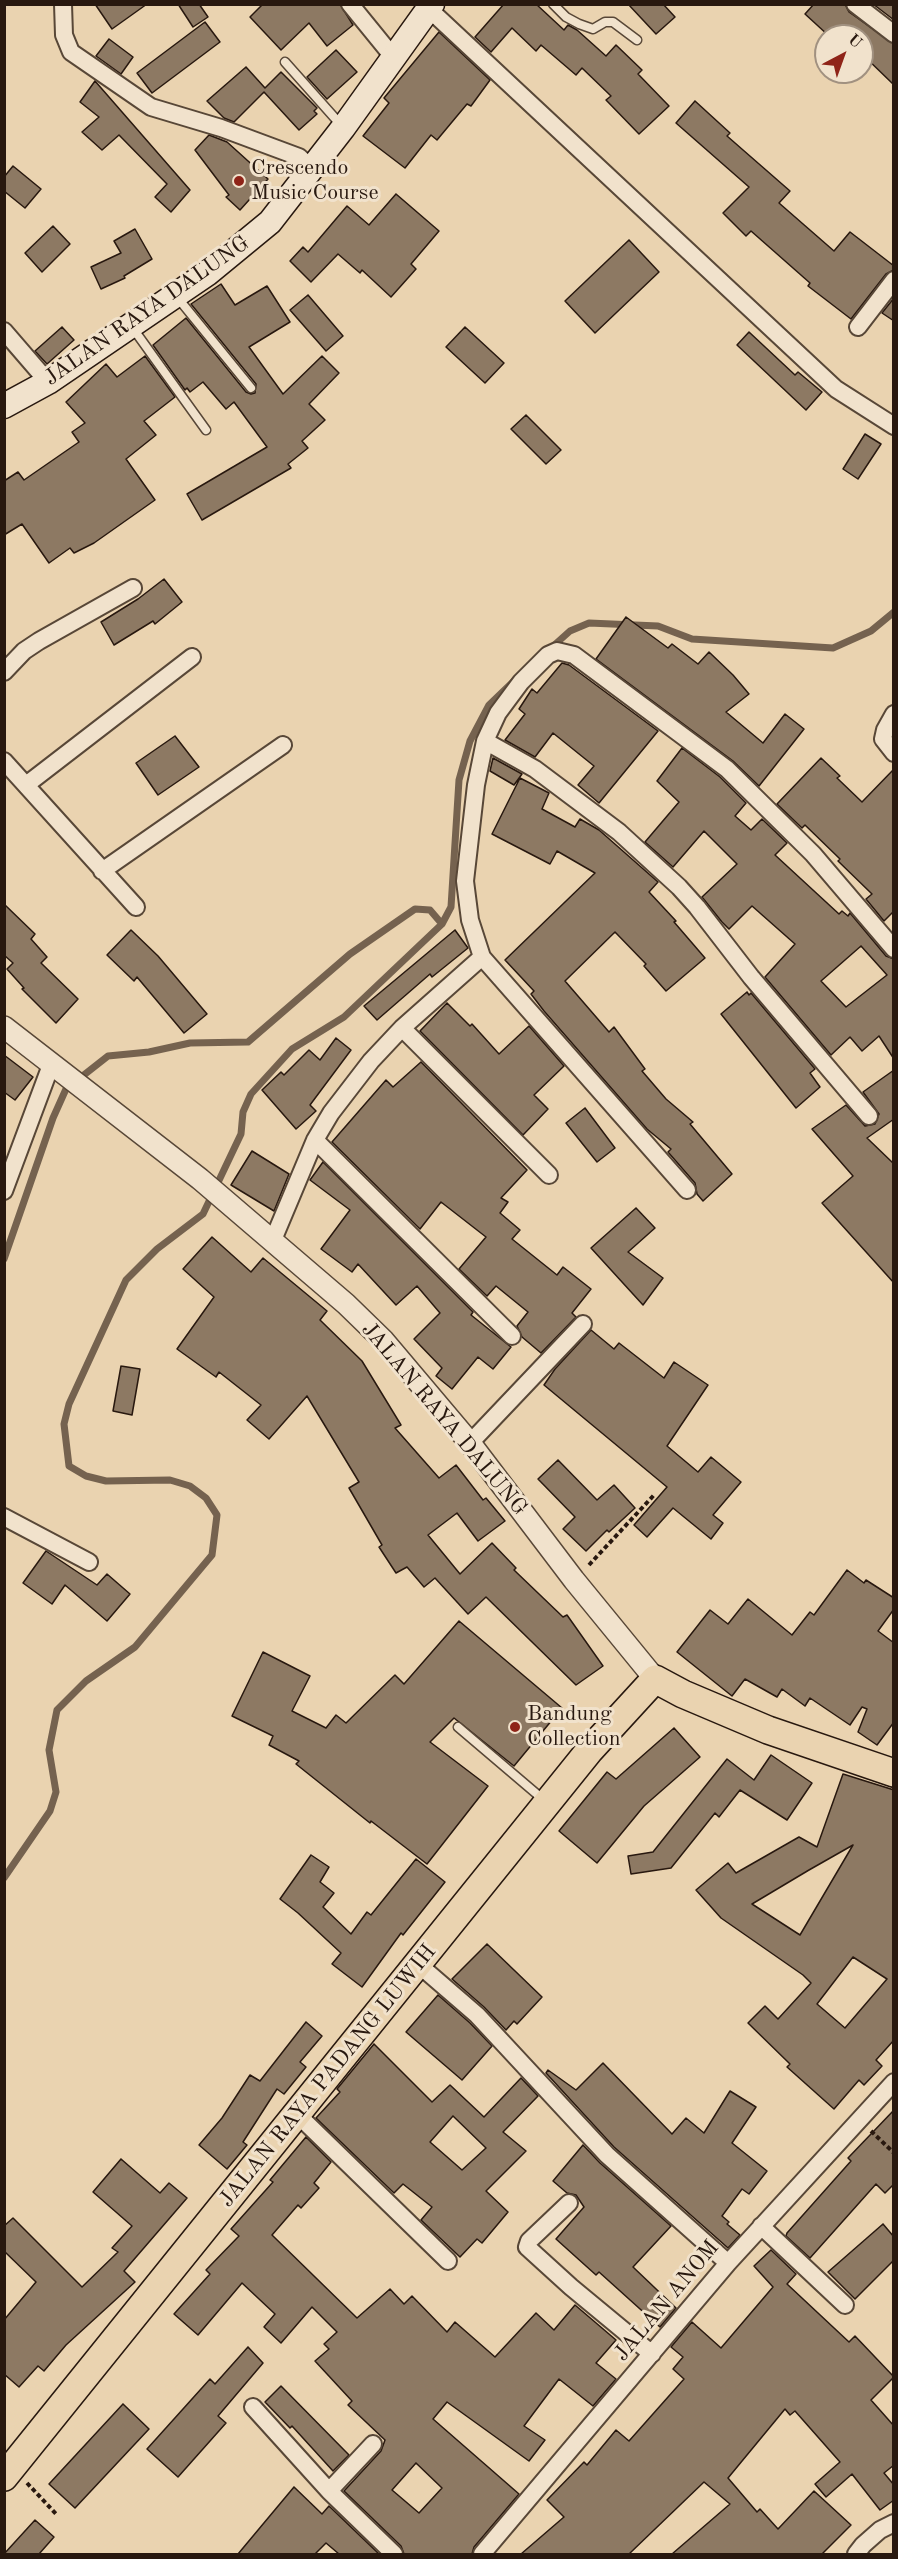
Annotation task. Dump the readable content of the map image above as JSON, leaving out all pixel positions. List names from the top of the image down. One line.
{"streets":{"main road":["JALAN RAYA DALUNG","JALAN RAYA PADANG LUWIH"],"street":["JALAN ANOM"]},"crossings":[["JALAN RAYA DALUNG","JALAN RAYA PADANG LUWIH"]],"places":["Crescendo Music Course","Bandung Collection"],"north":"top right"}
